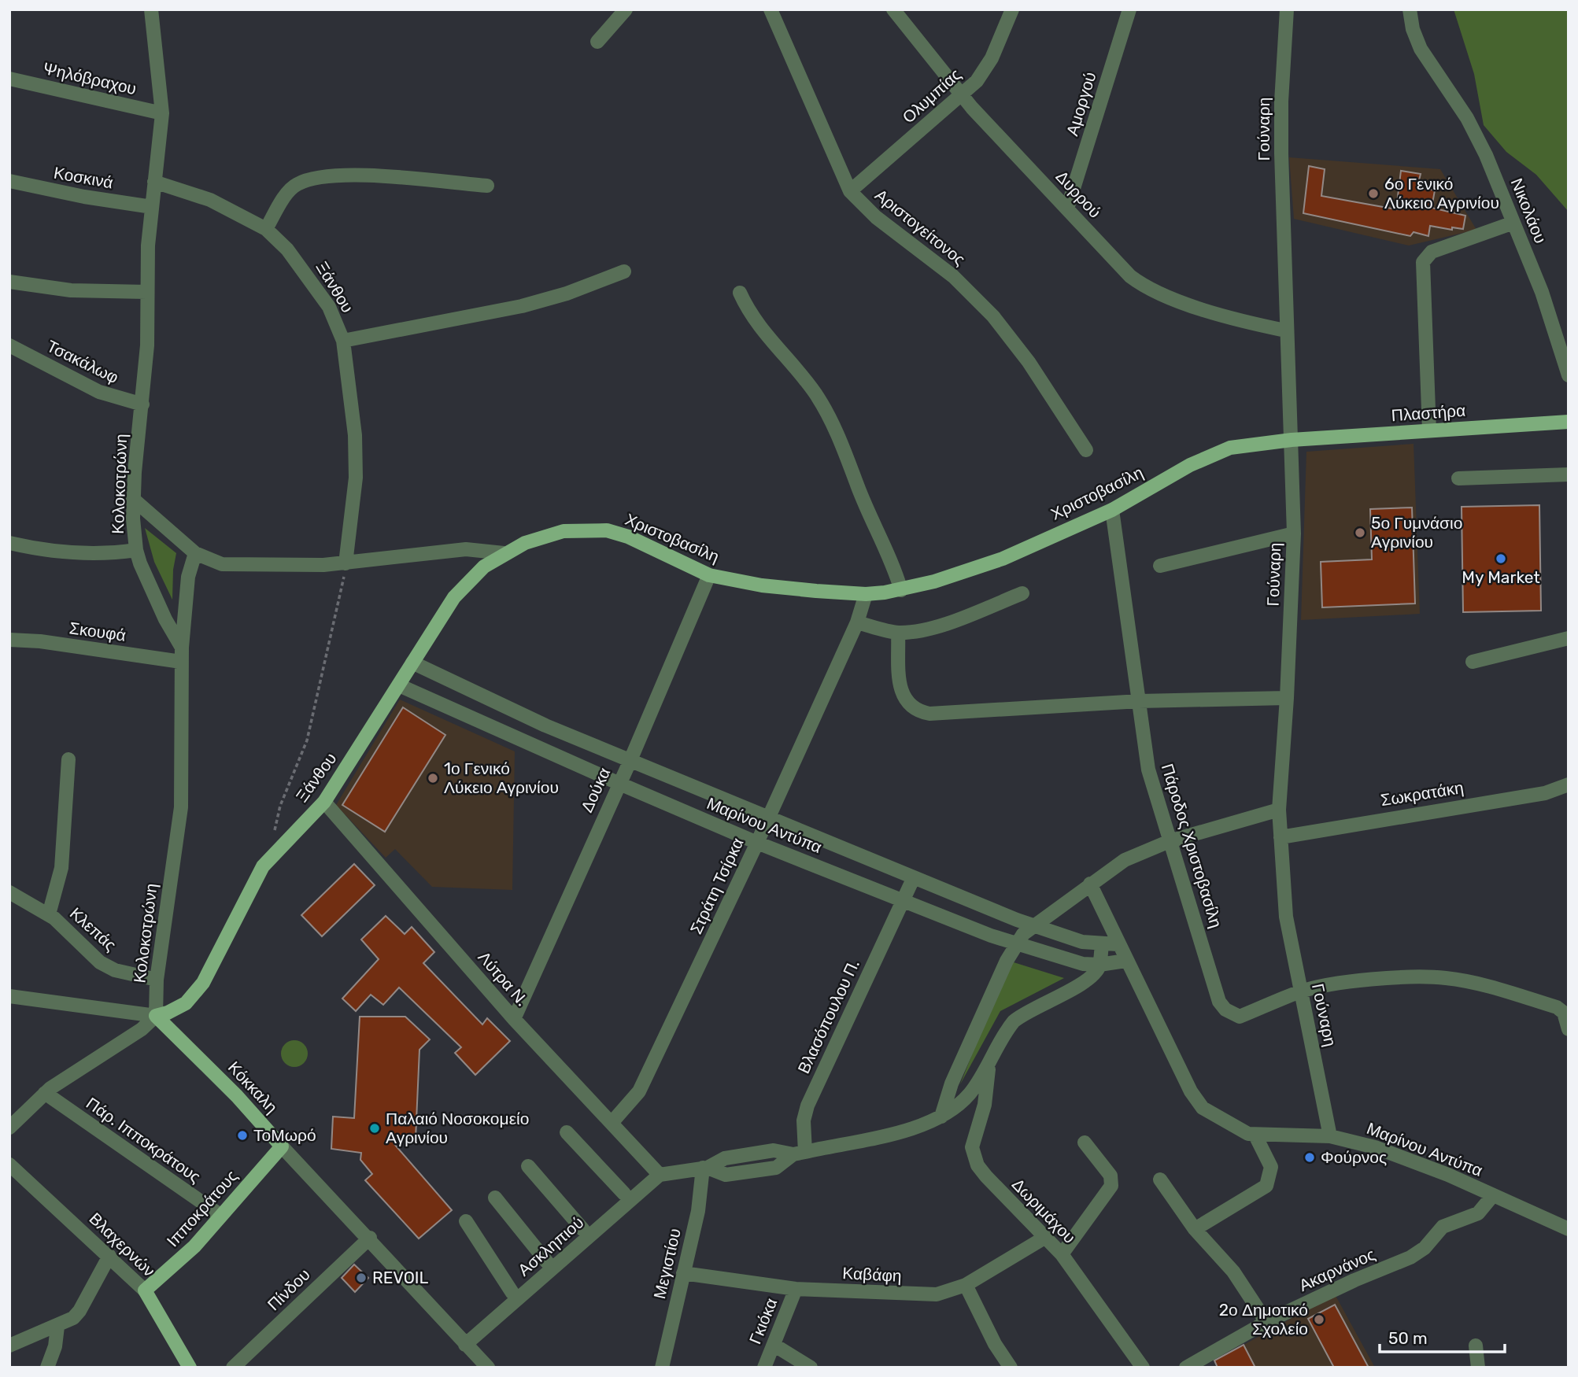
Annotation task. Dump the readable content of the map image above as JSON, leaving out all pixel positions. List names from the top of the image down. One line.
{"streets":{"main road":["Ξάνθου","Πλαστήρα","Χριστοβασίλη","Κόκκαλη","Ιπποκράτους","Βλαχερνών"],"street":["Ψηλόβραχου","Ολυμπίας","Αμοργού","Γούναρη","Κοσκινά","Δυρρού","Νικολάου","Αριστογείτονος","Τσακάλωφ","Κολοκοτρώνη","Σκουφά","Δούκα","Σωκρατάκη","Μαρίνου Αντύπα","Πάροδος Χριστοβασίλη","Στράτη Τσίρκα","Κλεπάς","Λύτρα Ν.","Βλασόπουλου Π.","Πάρ. Ιπποκράτους","Δωριμάχου","Ασκληπιού","Μεγιστίου","Ακαρνάνος","Καβάφη","Πίνδου","Γκιόκα"]},"crossings":[["Ψηλόβραχου","Κολοκοτρώνη"],["Ολυμπίας","Δυρρού"],["Ολυμπίας","Αριστογείτονος"],["Αμοργού","Δυρρού"],["Γούναρη","Δυρρού"],["Γούναρη","Πλαστήρα"],["Γούναρη","Χριστοβασίλη"],["Γούναρη","Σωκρατάκη"],["Γούναρη","Μαρίνου Αντύπα"],["Γούναρη","Πάροδος Χριστοβασίλη"],["Κοσκινά","Κολοκοτρώνη"],["Ξάνθου","Κολοκοτρώνη"],["Ξάνθου","Χριστοβασίλη"],["Ξάνθου","Μαρίνου Αντύπα"],["Ξάνθου","Λύτρα Ν."],["Ξάνθου","Κόκκαλη"],["Τσακάλωφ","Κολοκοτρώνη"],["Πλαστήρα","Χριστοβασίλη"],["Κολοκοτρώνη","Σκουφά"],["Κολοκοτρώνη","Κλεπάς"],["Κολοκοτρώνη","Κόκκαλη"],["Χριστοβασίλη","Δούκα"],["Χριστοβασίλη","Πάροδος Χριστοβασίλη"],["Χριστοβασίλη","Στράτη Τσίρκα"],["Δούκα","Μαρίνου Αντύπα"],["Δούκα","Λύτρα Ν."],["Μαρίνου Αντύπα","Στράτη Τσίρκα"],["Μαρίνου Αντύπα","Βλασόπουλου Π."],["Μαρίνου Αντύπα","Ακαρνάνος"],["Στράτη Τσίρκα","Λύτρα Ν."],["Λύτρα Ν.","Ασκληπιού"],["Κόκκαλη","Ιπποκράτους"],["Κόκκαλη","Ασκληπιού"],["Κόκκαλη","Πίνδου"],["Πάρ. Ιπποκράτους","Ιπποκράτους"],["Ιπποκράτους","Βλαχερνών"],["Δωριμάχου","Καβάφη"],["Μεγιστίου","Καβάφη"],["Καβάφη","Γκιόκα"]],"places":["6ο Γενικό Λύκειο Αγρινίου","5ο Γυμνάσιο Αγρινίου","My Market","1ο Γενικό Λύκειο Αγρινίου","Παλαιό Νοσοκομείο Αγρινίου","ΤοΜωρό","Φούρνος","REVOIL","2ο Δημοτικό Σχολείο"],"scale_bar":"50 m"}
